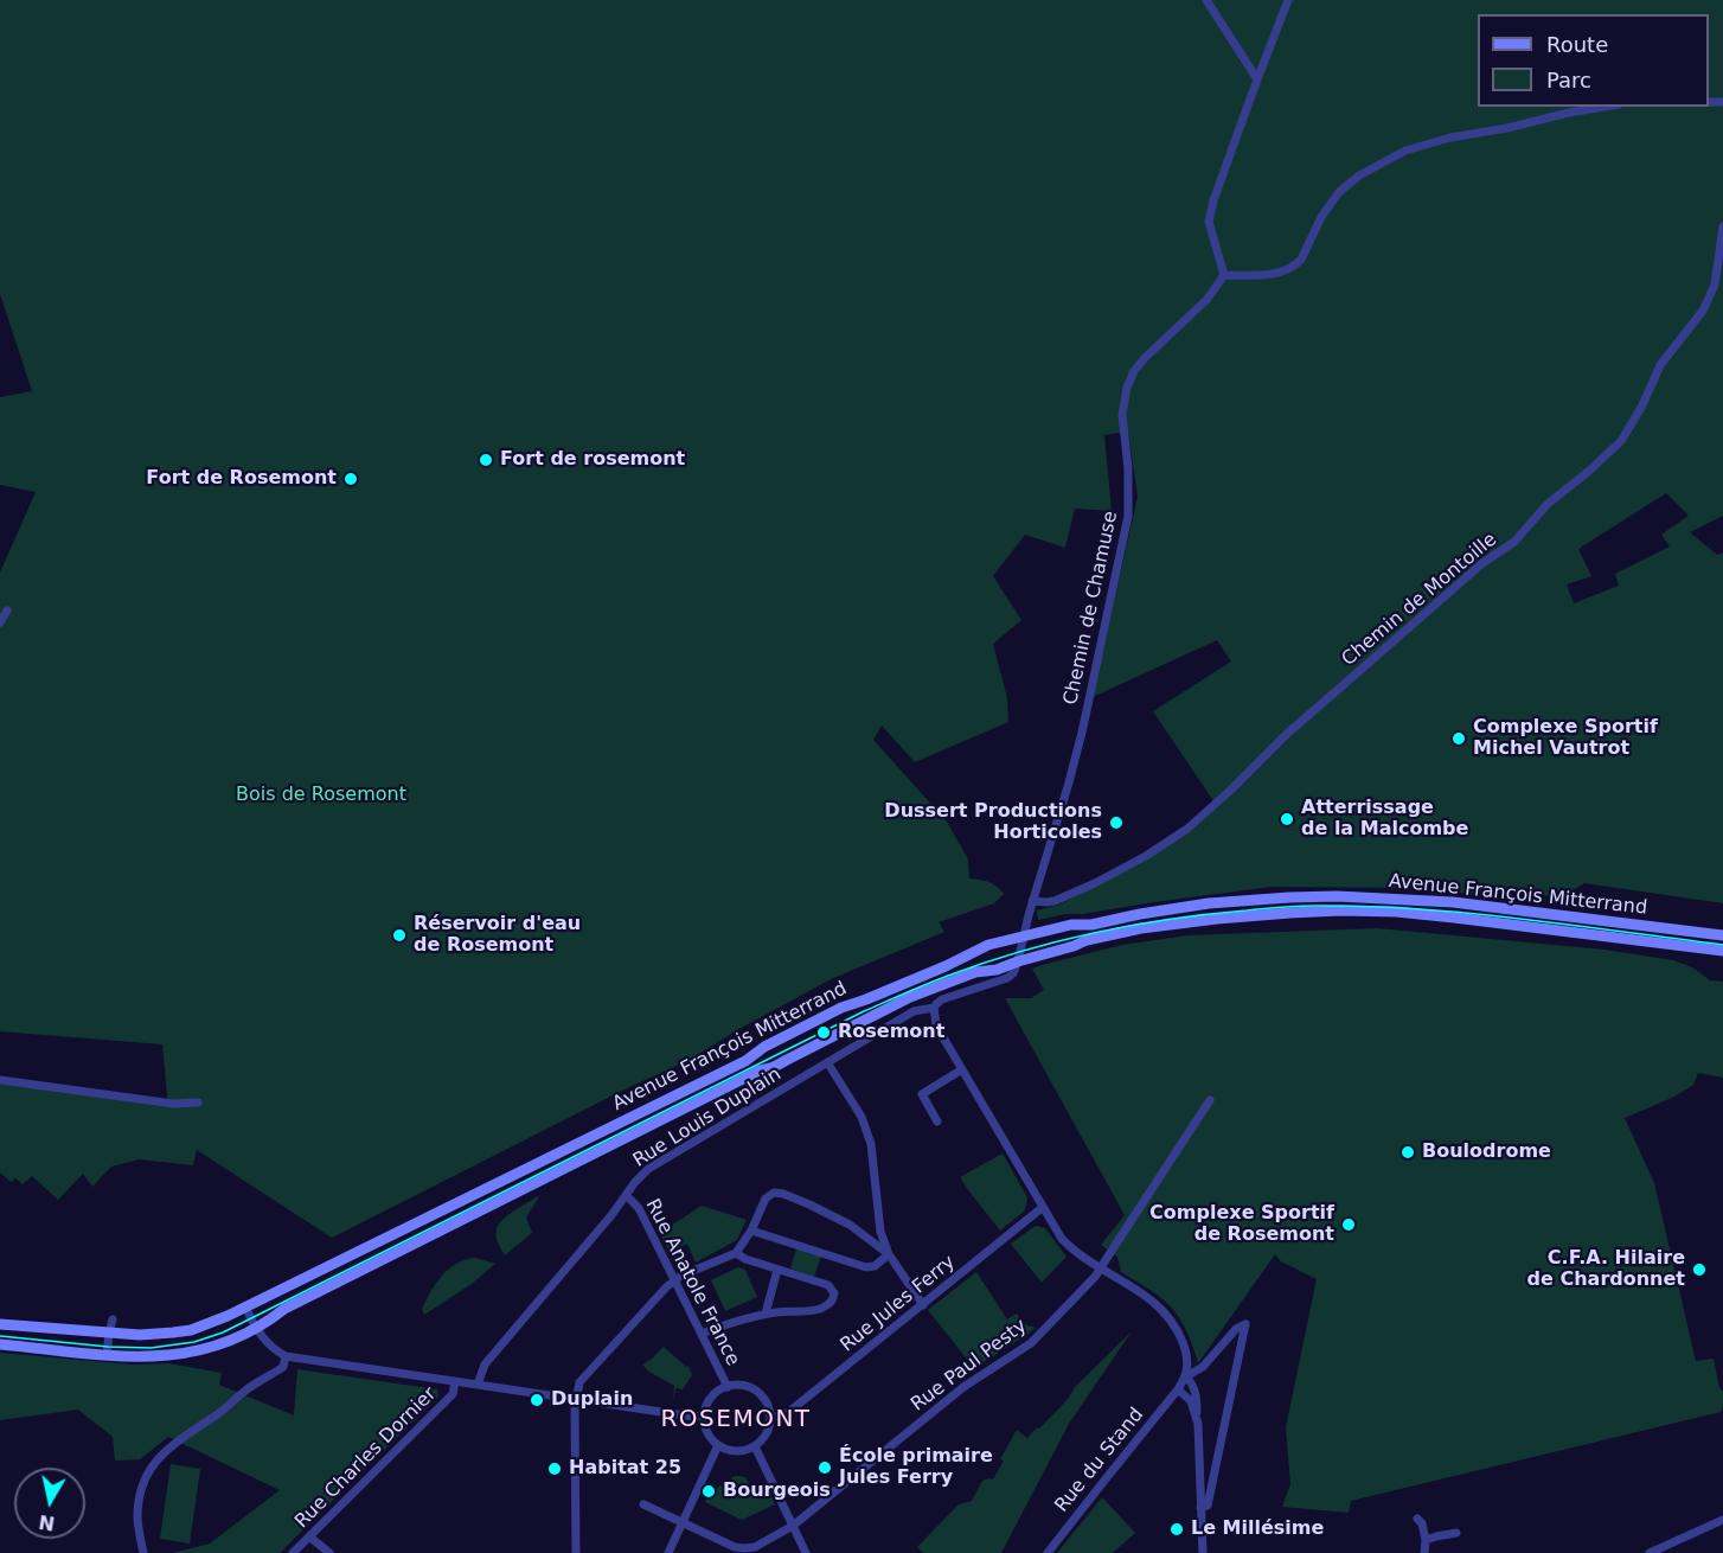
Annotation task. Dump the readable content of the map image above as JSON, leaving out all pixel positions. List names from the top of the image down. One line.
{"streets":{"main road":["Avenue François Mitterrand"],"street":["Chemin de Montoille","Chemin de Chamuse","Rue Louis Duplain","Rue Anatole France","Rue Jules Ferry","Rue Paul Pesty","Rue Charles Dornier","Rue du Stand"]},"crossings":[["Chemin de Montoille","Chemin de Chamuse"],["Chemin de Chamuse","Avenue François Mitterrand"],["Chemin de Chamuse","Rue Louis Duplain"],["Avenue François Mitterrand","Rue Louis Duplain"],["Rue Louis Duplain","Rue Anatole France"],["Rue Anatole France","Rue Jules Ferry"]],"districts":["ROSEMONT"],"parks":["Bois de Rosemont"],"places":["Fort de rosemont","Fort de Rosemont","Complexe Sportif Michel Vautrot","Atterrissage de la Malcombe","Dussert Productions Horticoles","Réservoir d'eau de Rosemont","Rosemont","Boulodrome","Complexe Sportif de Rosemont","C.F.A. Hilaire de Chardonnet","Duplain","École primaire Jules Ferry","Habitat 25","Bourgeois","Le Millésime"],"legend":["Route","Parc"],"north":"bottom"}
